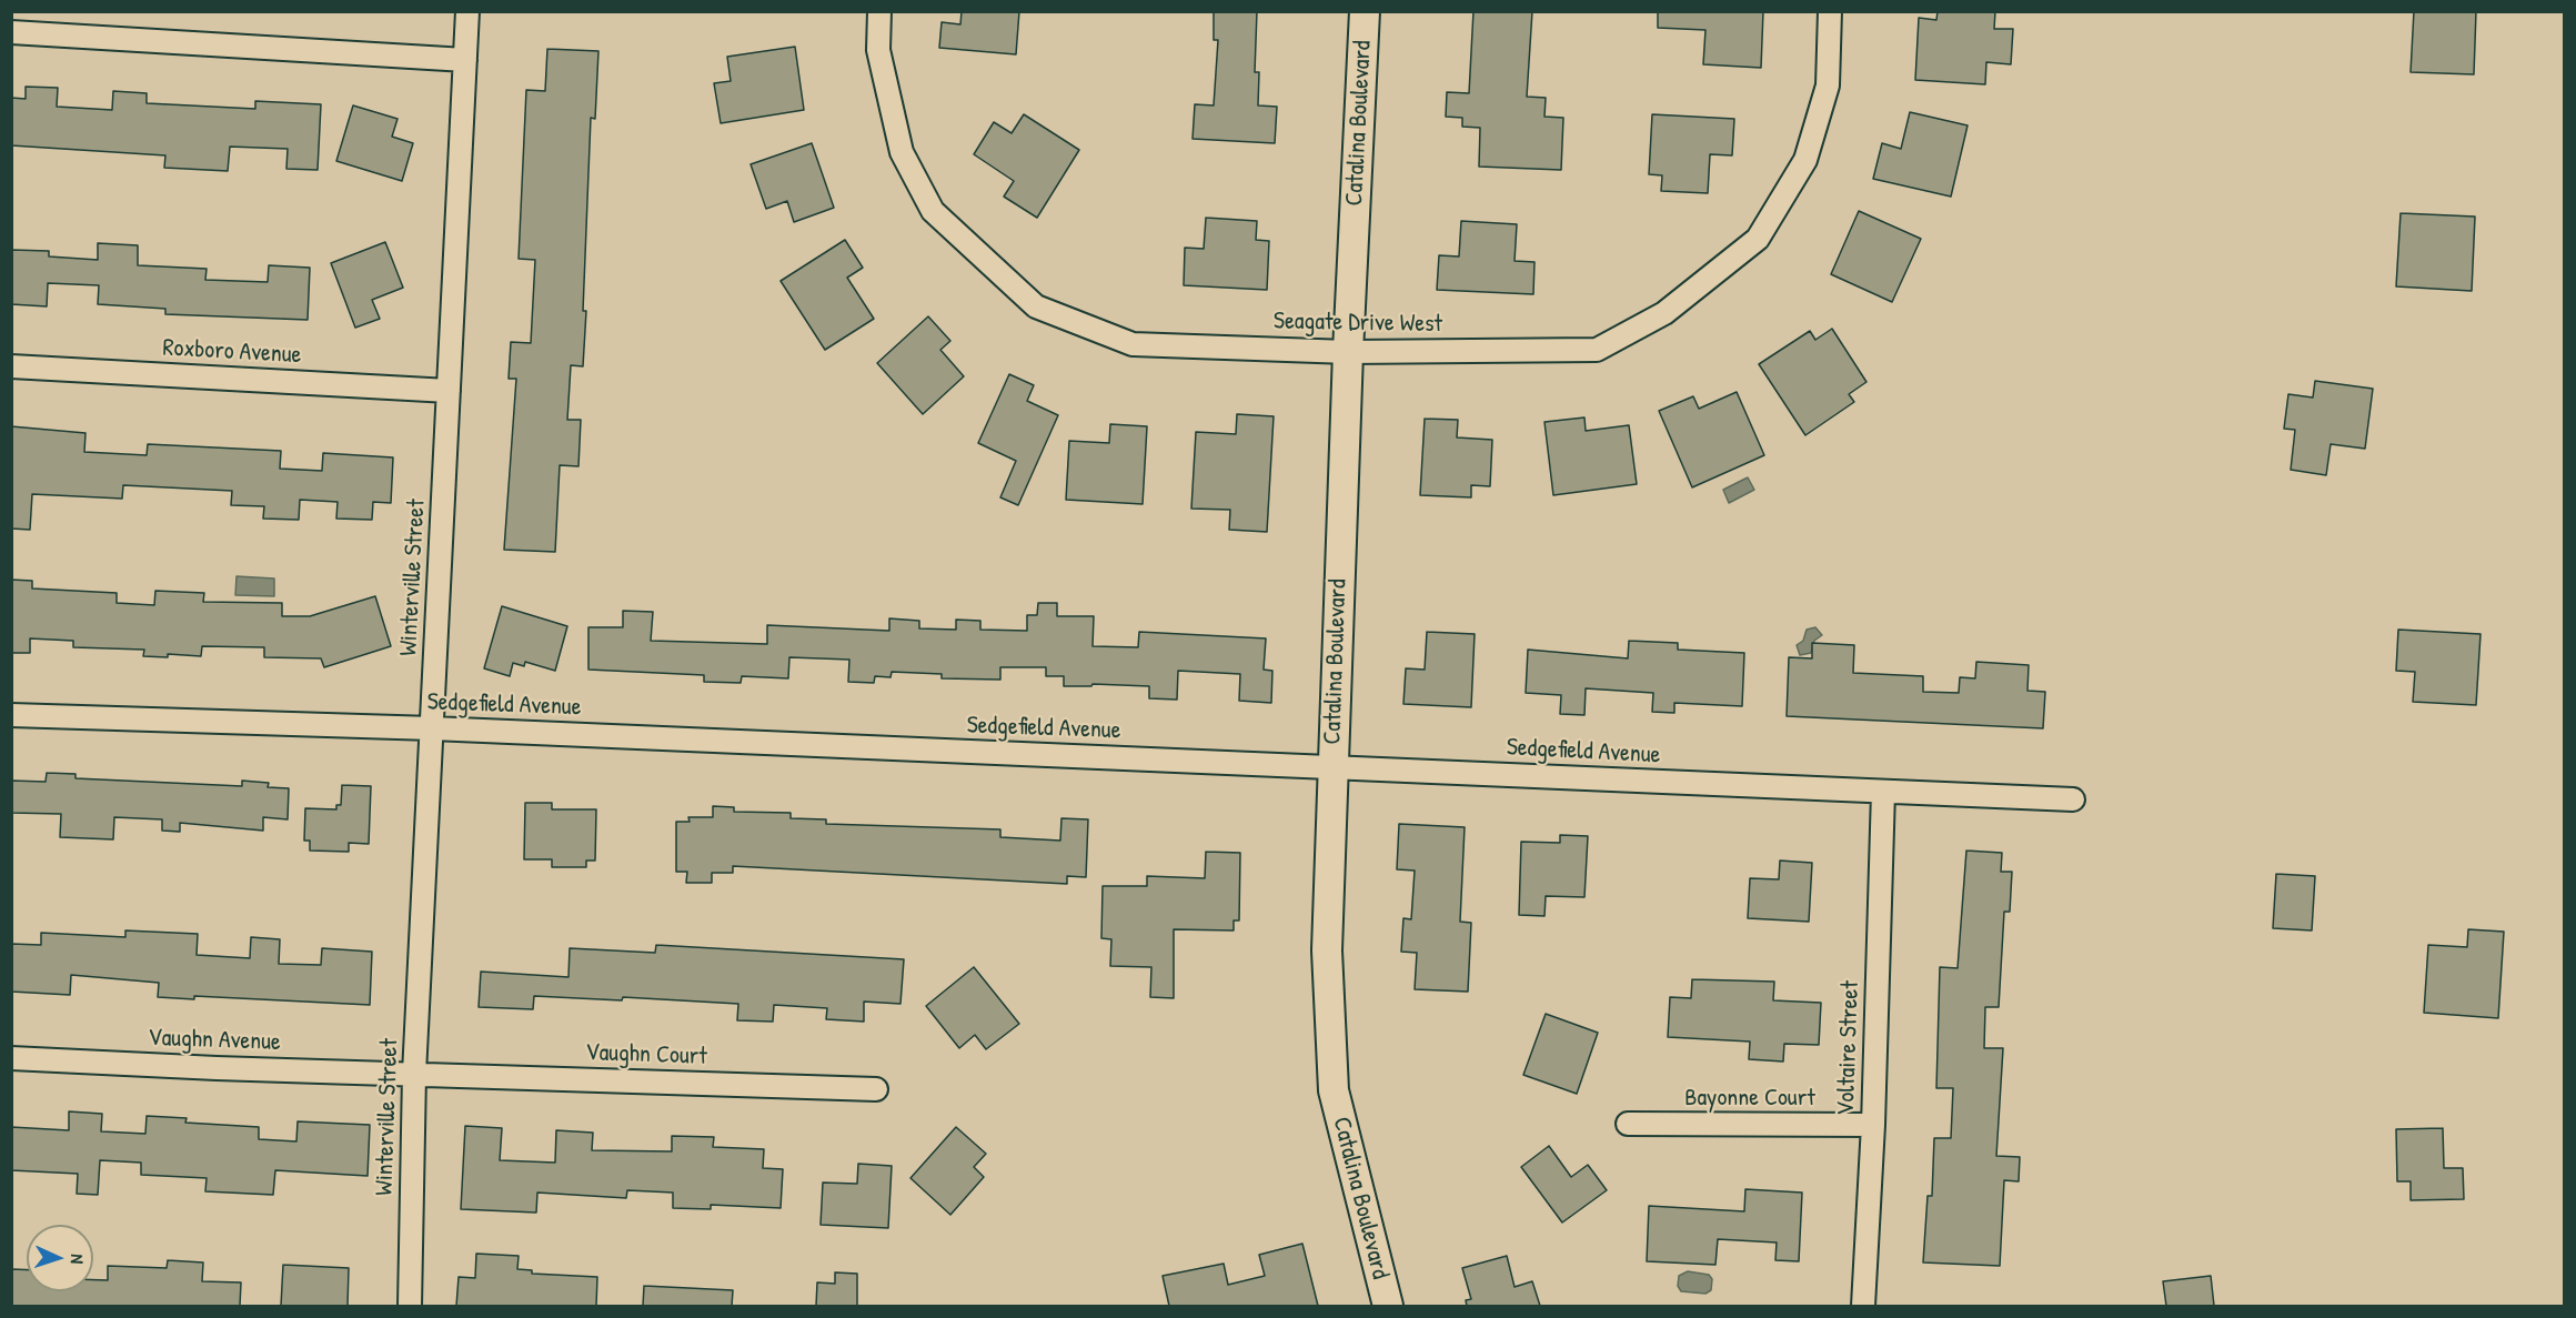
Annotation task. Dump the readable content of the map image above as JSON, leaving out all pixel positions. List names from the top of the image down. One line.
{"streets":{"street":["Catalina Boulevard","Seagate Drive West","Roxboro Avenue","Winterville Street","Sedgefield Avenue","Vaughn Avenue","Voltaire Street","Vaughn Court","Bayonne Court"]},"crossings":[["Catalina Boulevard","Seagate Drive West"],["Catalina Boulevard","Sedgefield Avenue"],["Roxboro Avenue","Winterville Street"],["Winterville Street","Sedgefield Avenue"],["Winterville Street","Vaughn Avenue"],["Winterville Street","Vaughn Court"],["Sedgefield Avenue","Voltaire Street"],["Vaughn Avenue","Vaughn Court"],["Voltaire Street","Bayonne Court"]],"north":"right"}
